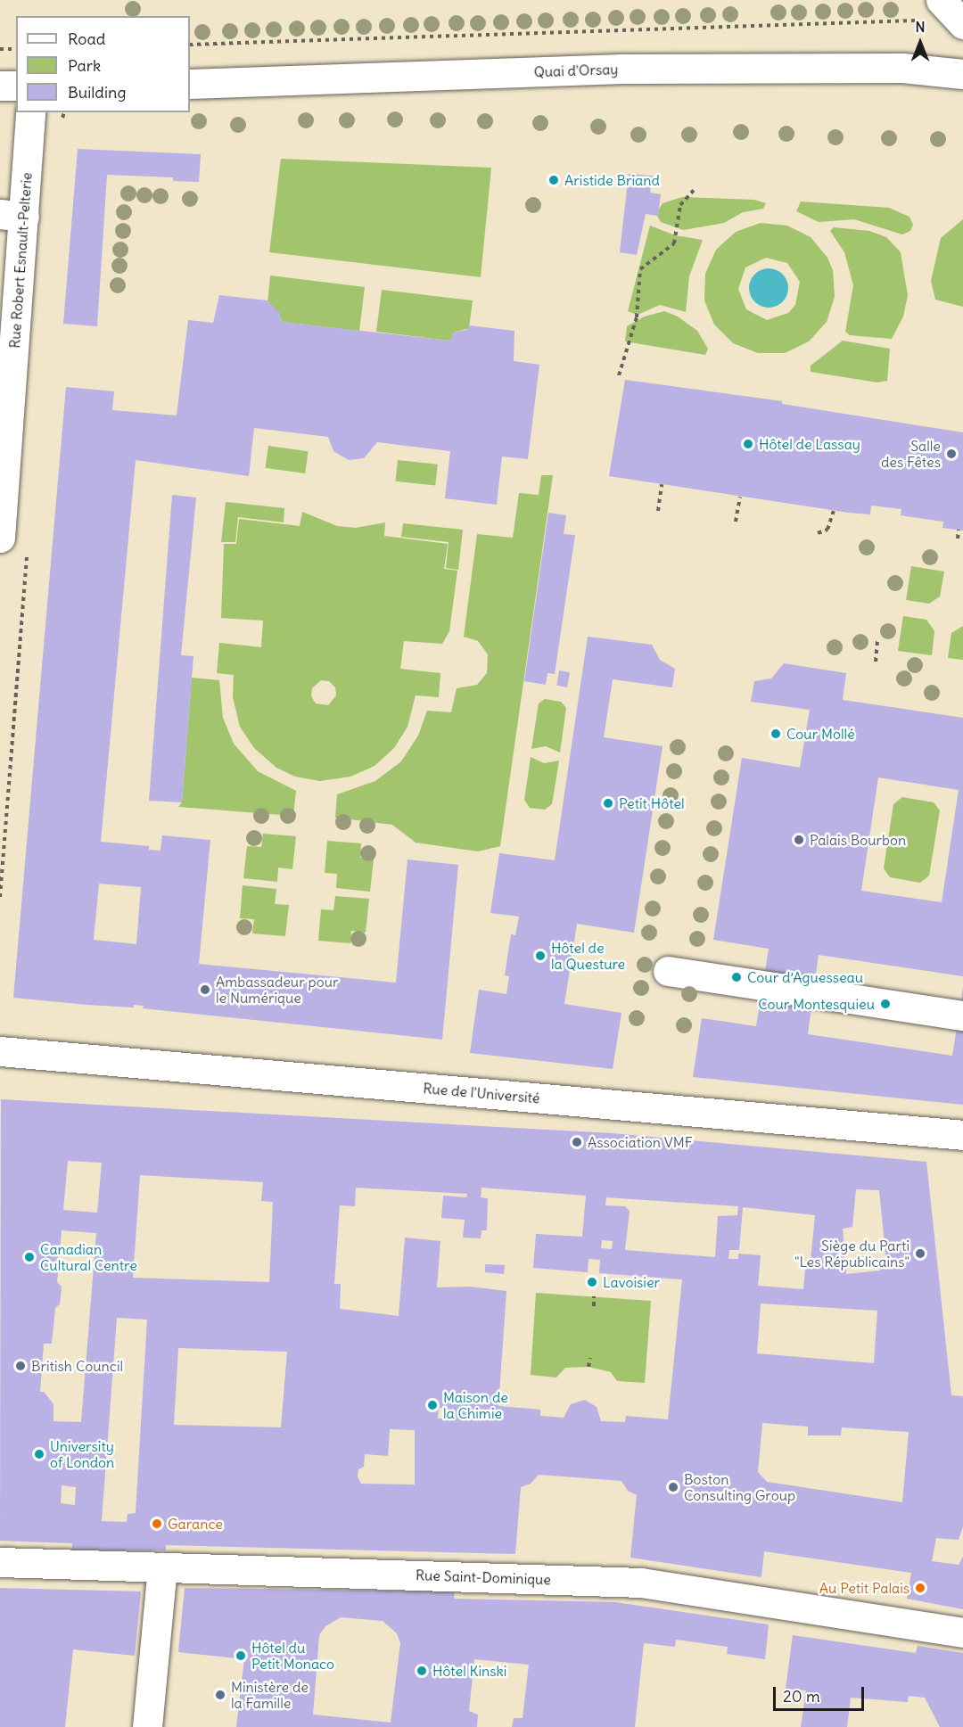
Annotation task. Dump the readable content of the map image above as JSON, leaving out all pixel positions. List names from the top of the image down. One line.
{"streets":{"street":["Quai d'Orsay","Rue Robert Esnault-Pelterie","Rue de l'Université","Rue Saint-Dominique"]},"places":["Aristide Briand","Hôtel de Lassay","Salle des Fêtes","Cour Mollé","Petit Hôtel","Palais Bourbon","Hôtel de la Questure","Cour d’Aguesseau","Ambassadeur pour le Numérique","Cour Montesquieu","Association VMF","Siège du Parti \"Les Républicains\"","Canadian Cultural Centre","Lavoisier","British Council","Maison de la Chimie","University of London","Boston Consulting Group","Garance","Au Petit Palais","Hôtel du Petit Monaco","Hôtel Kinski","Ministère de la Famille"],"legend":["Road","Park","Building"],"scale_bar":"20 m","north":"top"}
